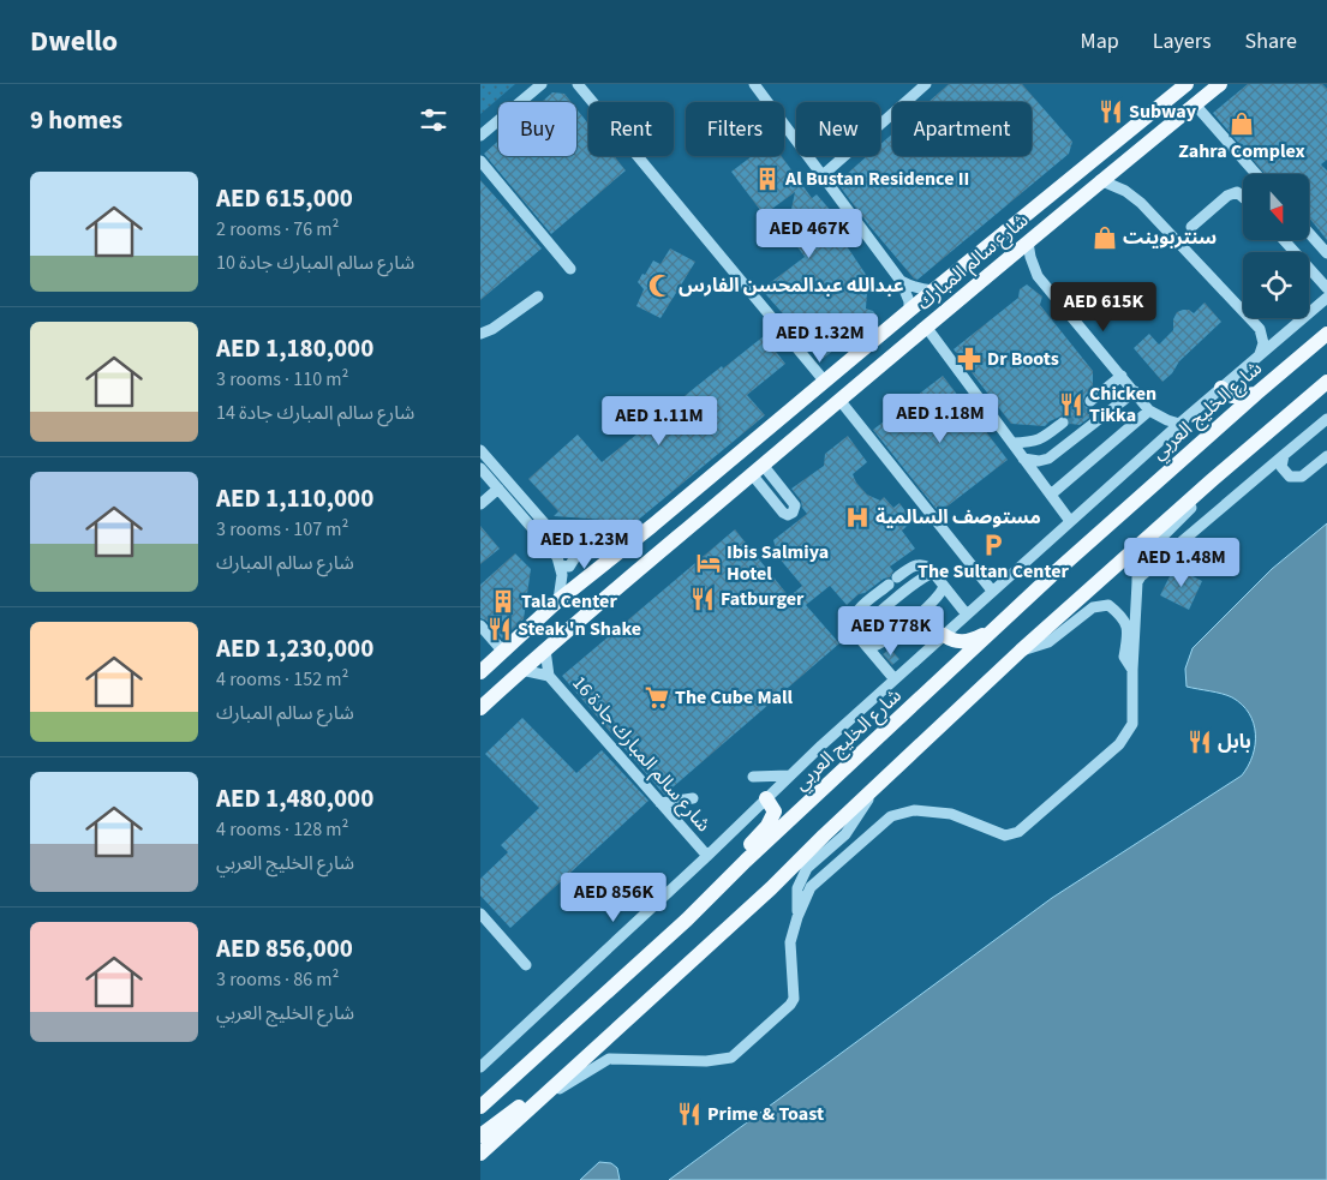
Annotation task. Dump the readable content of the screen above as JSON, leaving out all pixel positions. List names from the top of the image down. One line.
{"streets":{"main road":["شارع سالم المبارك","شارع الخليج العربي"],"street":["شارع سالم المبارك جادة 16"]},"crossings":[["شارع سالم المبارك","شارع سالم المبارك جادة 16"]],"places":{"restaurant":["Subway","Chicken Tikka","Fatburger","Steak 'n Shake","بابل","Prime & Toast"],"shop":["Zahra Complex","سنتربوينت"],"building":["Al Bustan Residence II","Tala Center"],"mosque":["عبدالله عبدالمحسن الفارس"],"pharmacy":["Dr Boots"],"hospital":["مستوصف السالمية"],"parking":["The Sultan Center"],"hotel":["Ibis Salmiya Hotel"],"supermarket":["The Cube Mall"]},"north":"bottom","page":{"header":"Dwello","nav":["Map","Layers","Share"],"heading":"9 homes","chip":["Buy","Rent","Filters","New","Apartment"],"list":[{"name":"AED 615,000","note":"2 rooms · 76 m² · شارع سالم المبارك جادة 10"},{"name":"AED 1,180,000","note":"3 rooms · 110 m² · شارع سالم المبارك جادة 14"},{"name":"AED 1,110,000","note":"3 rooms · 107 m² · شارع سالم المبارك"},{"name":"AED 1,230,000","note":"4 rooms · 152 m² · شارع سالم المبارك"},{"name":"AED 1,480,000","note":"4 rooms · 128 m² · شارع الخليج العربي"},{"name":"AED 856,000","note":"3 rooms · 86 m² · شارع الخليج العربي"}],"price":["AED 467K","AED 615K","AED 1.32M","AED 1.18M","AED 1.11M","AED 1.23M","AED 1.48M","AED 778K","AED 856K"]}}
